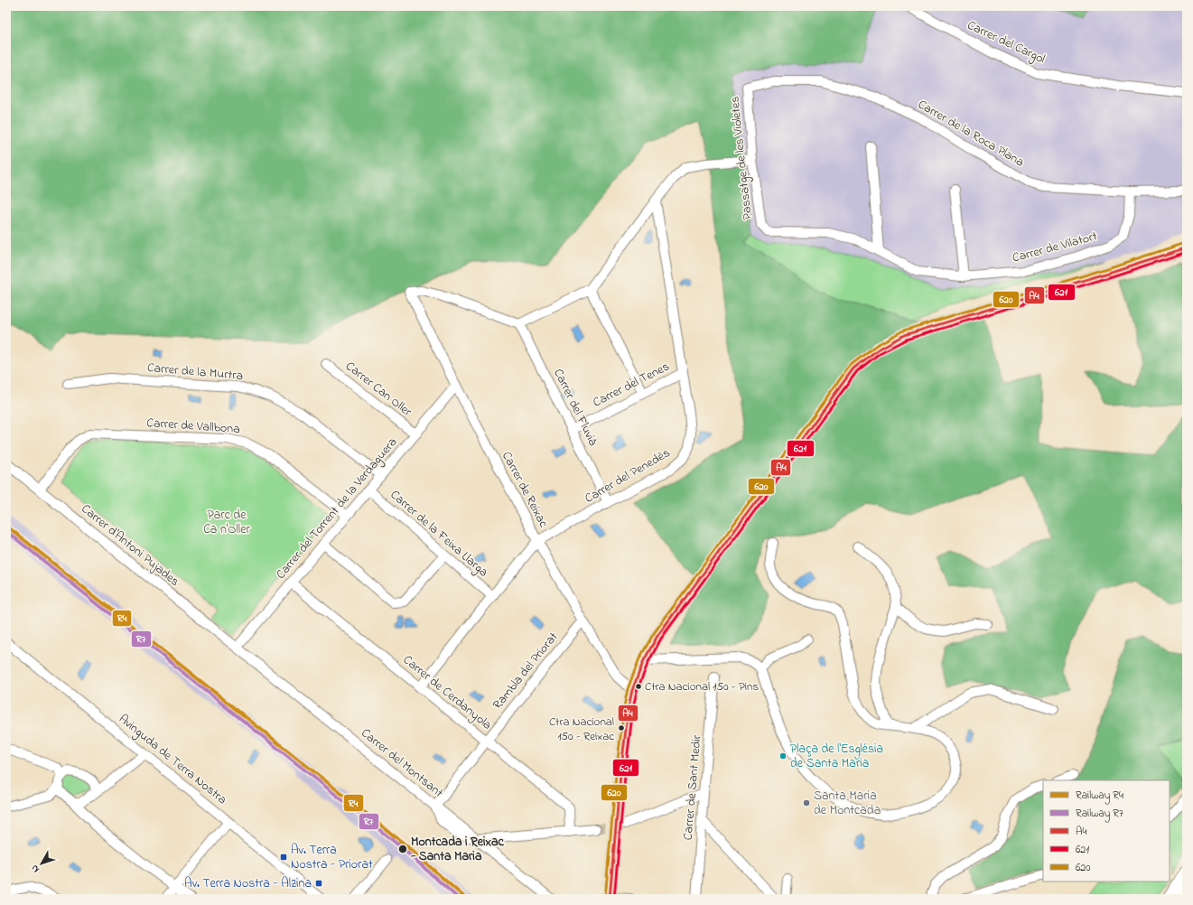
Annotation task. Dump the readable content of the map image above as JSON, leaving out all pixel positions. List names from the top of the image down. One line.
{"streets":{"street":["Carrer del Cargol","Carrer de la Roca Plana","Passatge de les Violetes","Carrer de Vilatort","Carrer de la Murtra","Carrer del Tenes","Carrer Can Oller","Carrer del Fluvià","Carrer de Vallbona","Carrer del Penedès","Carrer de Reixac","Carrer del Torrent de la Verdaguera","Carrer de la Feixa Llarga","Carrer d'Antoni Pujades","Rambla del Priorat","Carrer de Cerdanyola","Avinguda de Terra Nostra","Carrer del Montsant","Carrer de Sant Medir"]},"crossings":[["Carrer de la Roca Plana","Passatge de les Violetes"],["Carrer de la Roca Plana","Carrer de Vilatort"],["Passatge de les Violetes","Carrer de Vilatort"],["Carrer de la Murtra","Carrer del Torrent de la Verdaguera"],["Carrer del Tenes","Carrer del Fluvià"],["Carrer del Tenes","Carrer del Penedès"],["Carrer Can Oller","Carrer del Torrent de la Verdaguera"],["Carrer del Fluvià","Carrer del Penedès"],["Carrer del Fluvià","Carrer de Reixac"],["Carrer de Vallbona","Carrer del Torrent de la Verdaguera"],["Carrer de Vallbona","Carrer d'Antoni Pujades"],["Carrer del Penedès","Carrer de Reixac"],["Carrer del Penedès","Carrer de la Feixa Llarga"],["Carrer del Penedès","Carrer de Cerdanyola"],["Carrer de Reixac","Carrer del Torrent de la Verdaguera"],["Carrer de Reixac","Rambla del Priorat"],["Carrer del Torrent de la Verdaguera","Carrer de la Feixa Llarga"],["Carrer del Torrent de la Verdaguera","Carrer d'Antoni Pujades"],["Carrer del Torrent de la Verdaguera","Carrer de Cerdanyola"],["Carrer del Torrent de la Verdaguera","Carrer del Montsant"],["Carrer d'Antoni Pujades","Carrer del Montsant"],["Rambla del Priorat","Carrer de Cerdanyola"],["Rambla del Priorat","Carrer del Montsant"]],"parks":["Parc de Ca n'Oller"],"places":{"other":["Ctra Nacional 150 - Pins","Ctra Nacional 150 - Reixac","Plaça de l'Església de Santa Maria","Santa Maria de Montcada","Montcada i Reixac - Santa Maria"],"transit":["Av. Terra Nostra - Priorat","Av. Terra Nostra - Alzina"]},"lines":["transit line 620","transit line A4","transit line 621","rail line R4","rail line R7"],"legend":["Railway R4","Railway R7","A4","621","620"],"north":"bottom left"}
